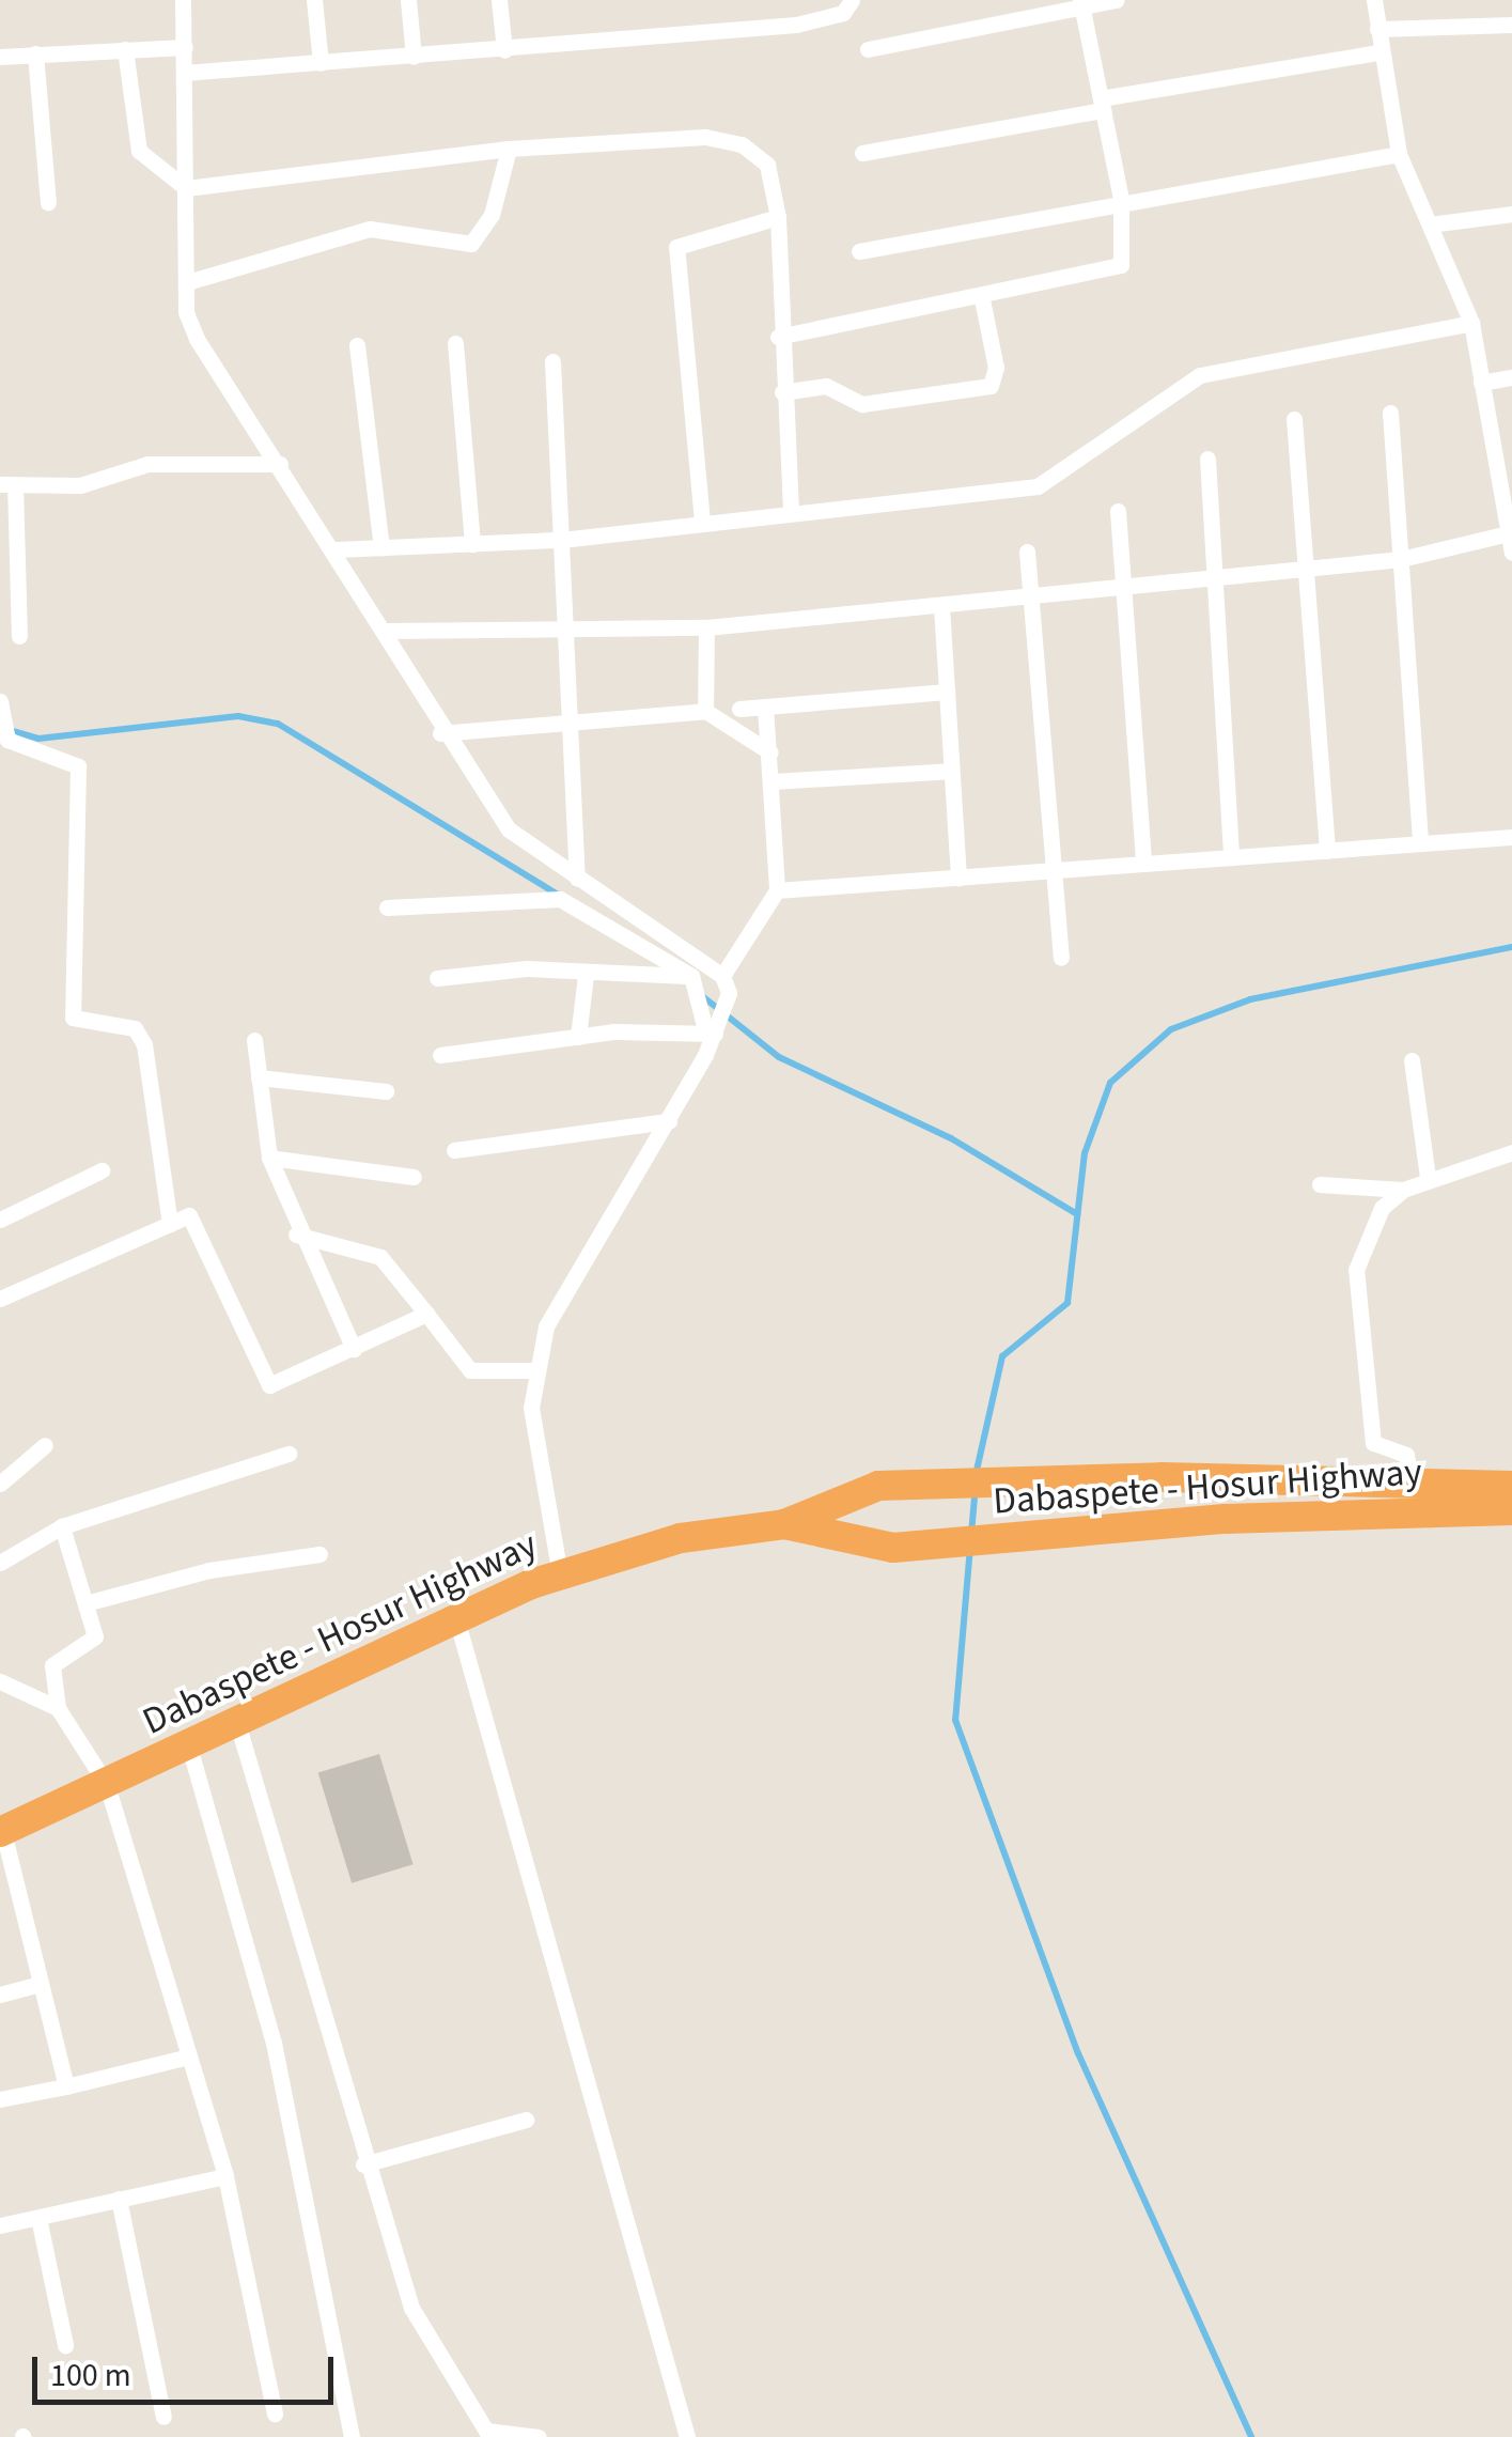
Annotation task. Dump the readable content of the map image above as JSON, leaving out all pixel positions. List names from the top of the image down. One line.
{"streets":{"highway":["Dabaspete - Hosur Highway"]},"scale_bar":"100 m"}
